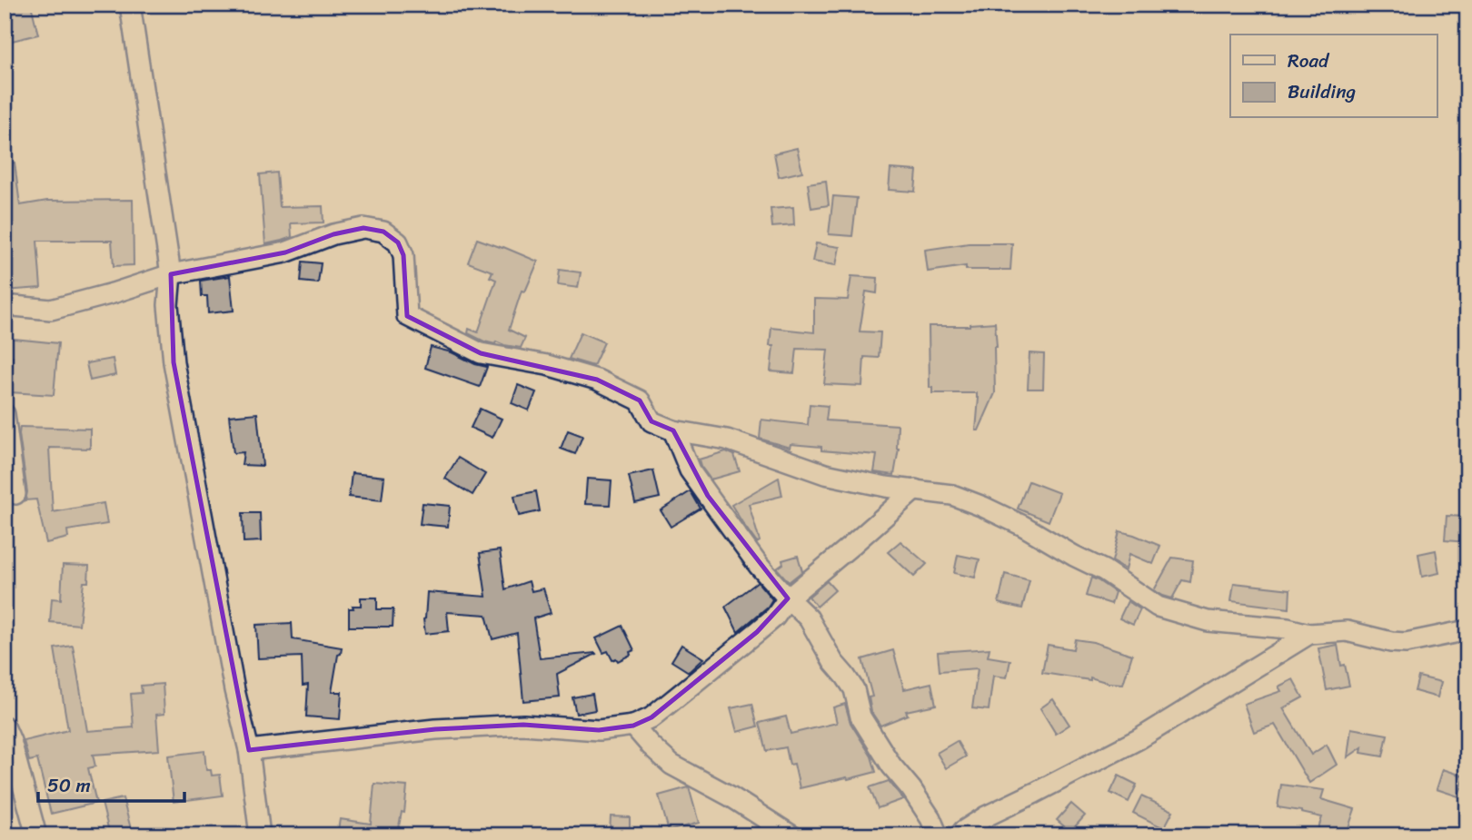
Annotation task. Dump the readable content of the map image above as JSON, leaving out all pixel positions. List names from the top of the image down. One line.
{"legend":["Road","Building"],"scale_bar":"50 m"}
